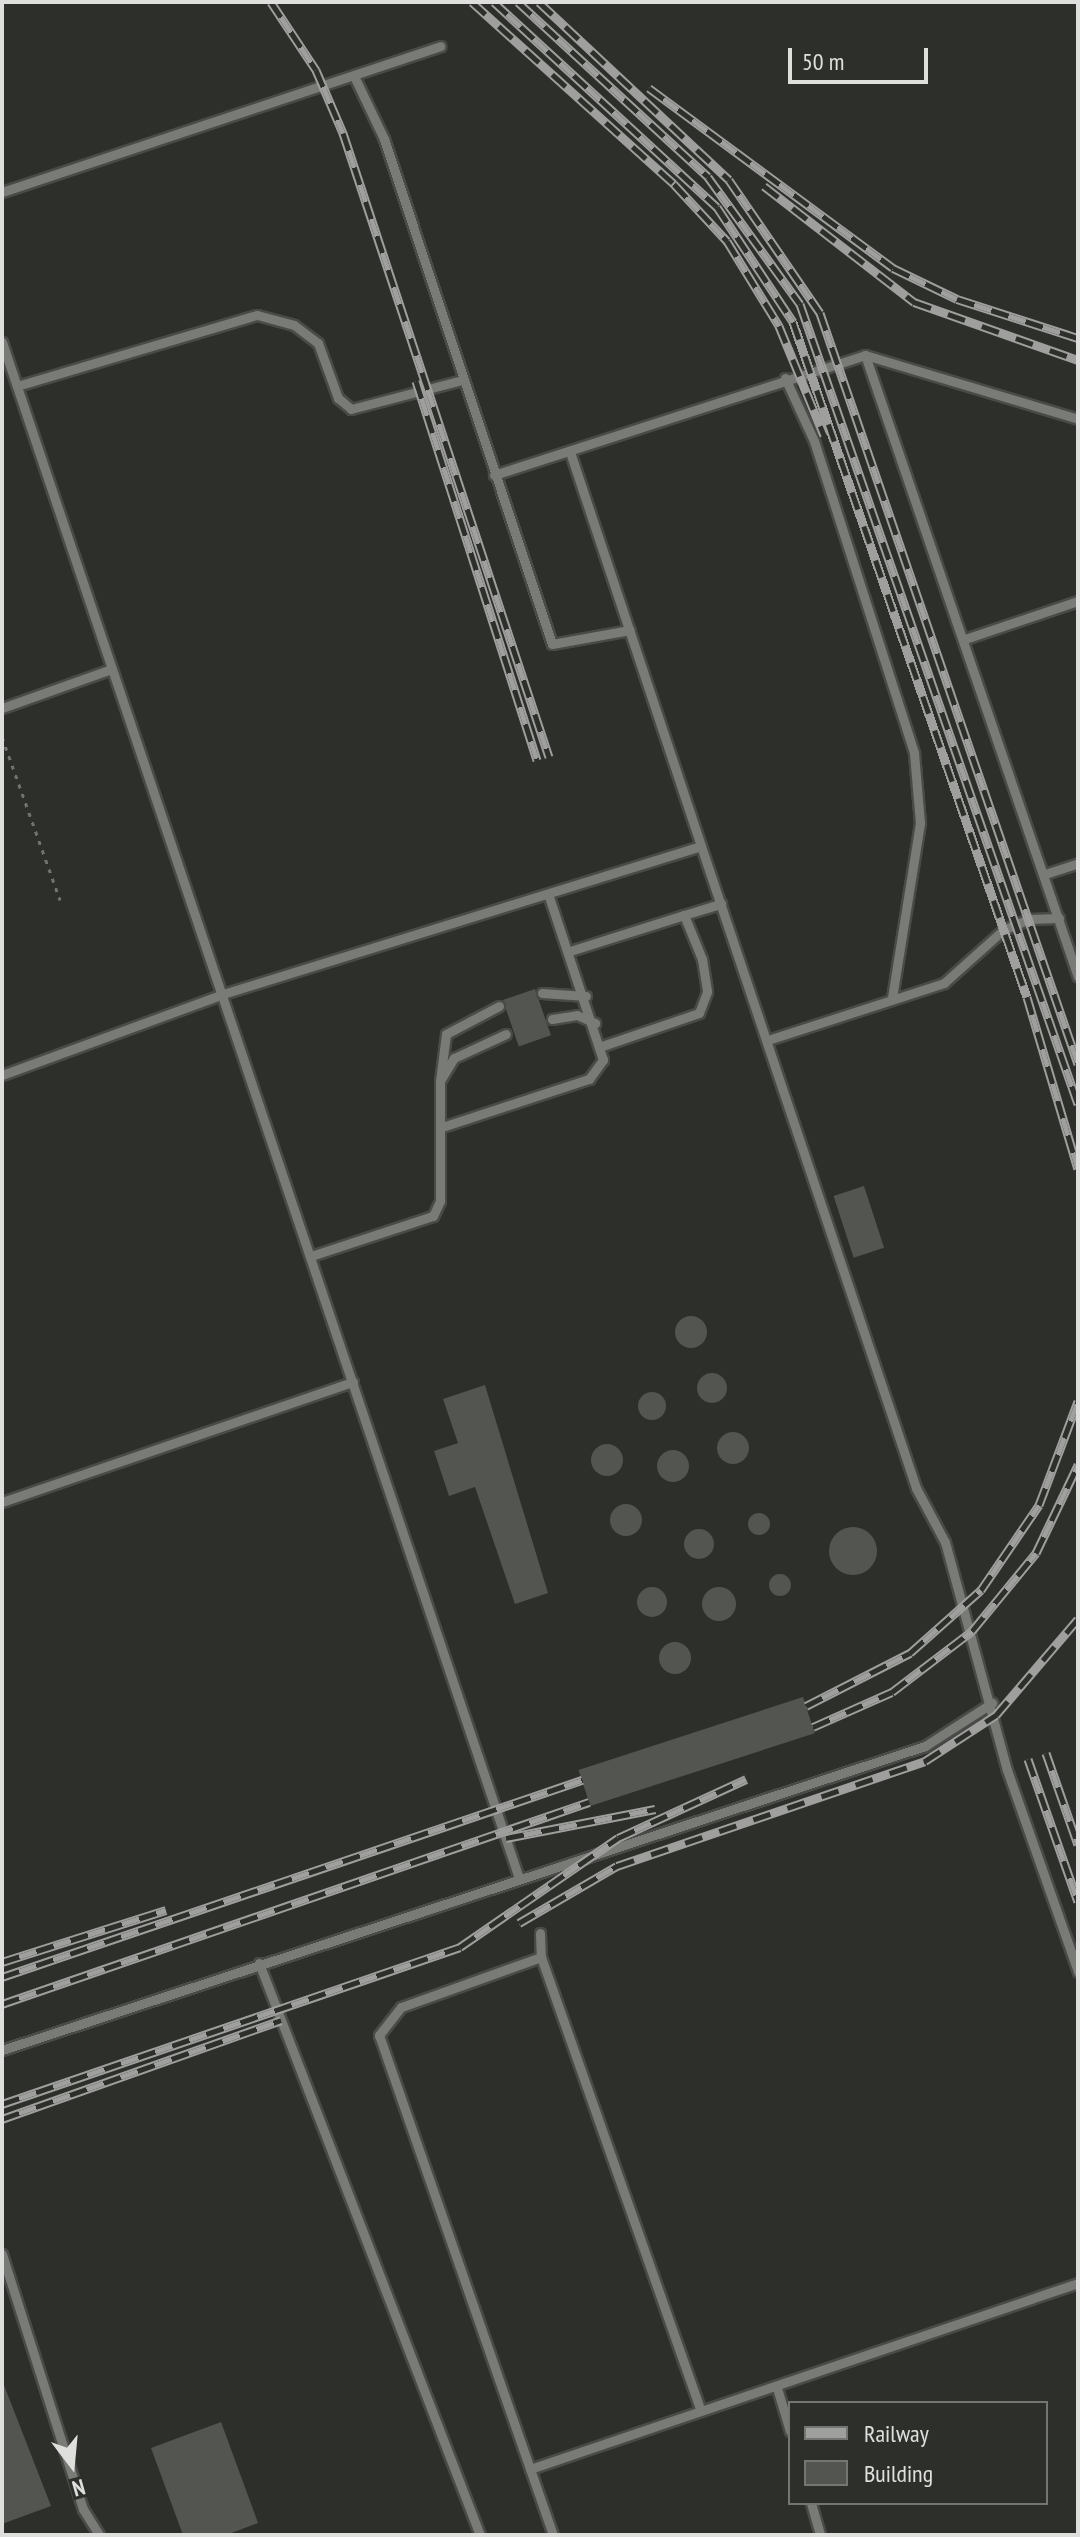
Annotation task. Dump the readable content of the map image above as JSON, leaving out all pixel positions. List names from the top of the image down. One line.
{"legend":["Railway","Building"],"scale_bar":"50 m","north":"bottom"}
